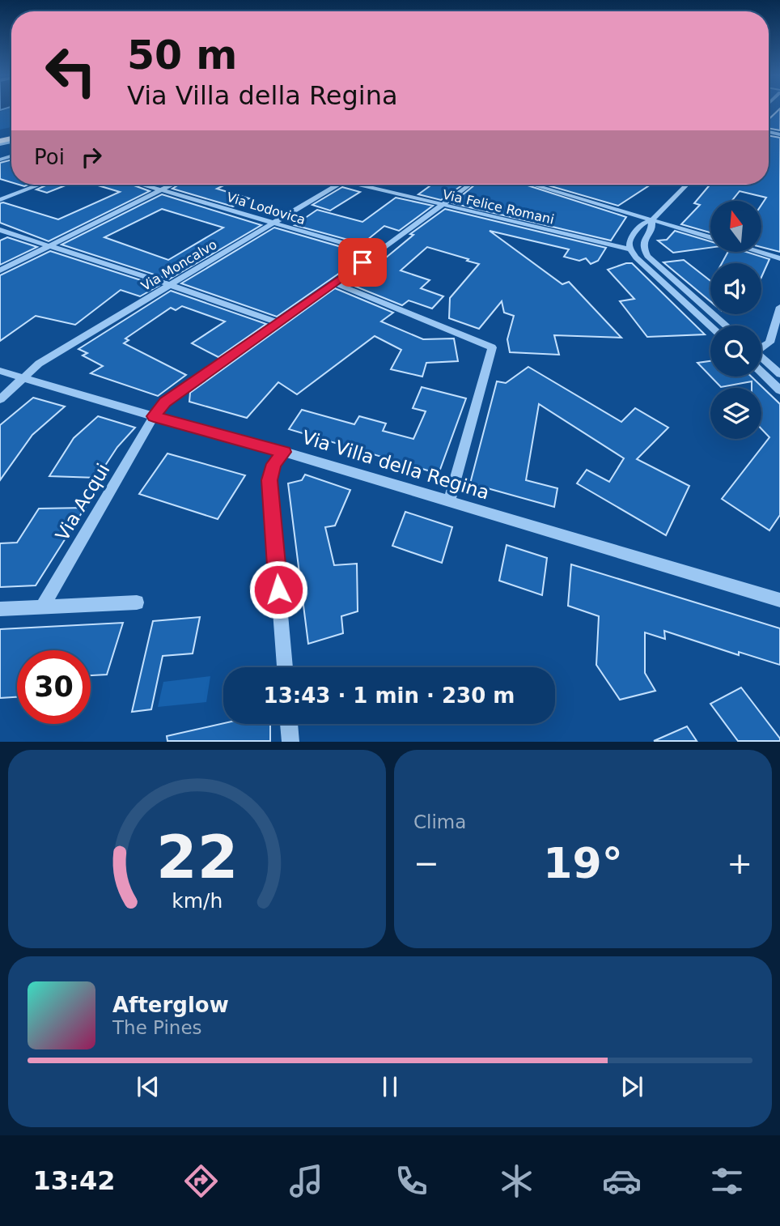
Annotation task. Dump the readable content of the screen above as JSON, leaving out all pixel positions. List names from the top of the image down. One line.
{"streets":{"street":["Via Felice Romani","Via Lodovica","Via Moncalvo","Via Villa della Regina","Via Acqui"]},"crossings":[["Via Felice Romani","Via Acqui"],["Via Lodovica","Via Moncalvo"],["Via Lodovica","Via Acqui"],["Via Moncalvo","Via Villa della Regina"],["Via Villa della Regina","Via Acqui"]],"north":"top","page":{"turn":["50 m","Via Villa della Regina"],"then":"Poi","limit":"30","trip":"13:43 · 1 min · 230 m","tile":"Clima","heat":["−","19°","+"],"song":["Afterglow","The Pines"],"tabs":"13:42","gauge":["22","km/h"]}}
